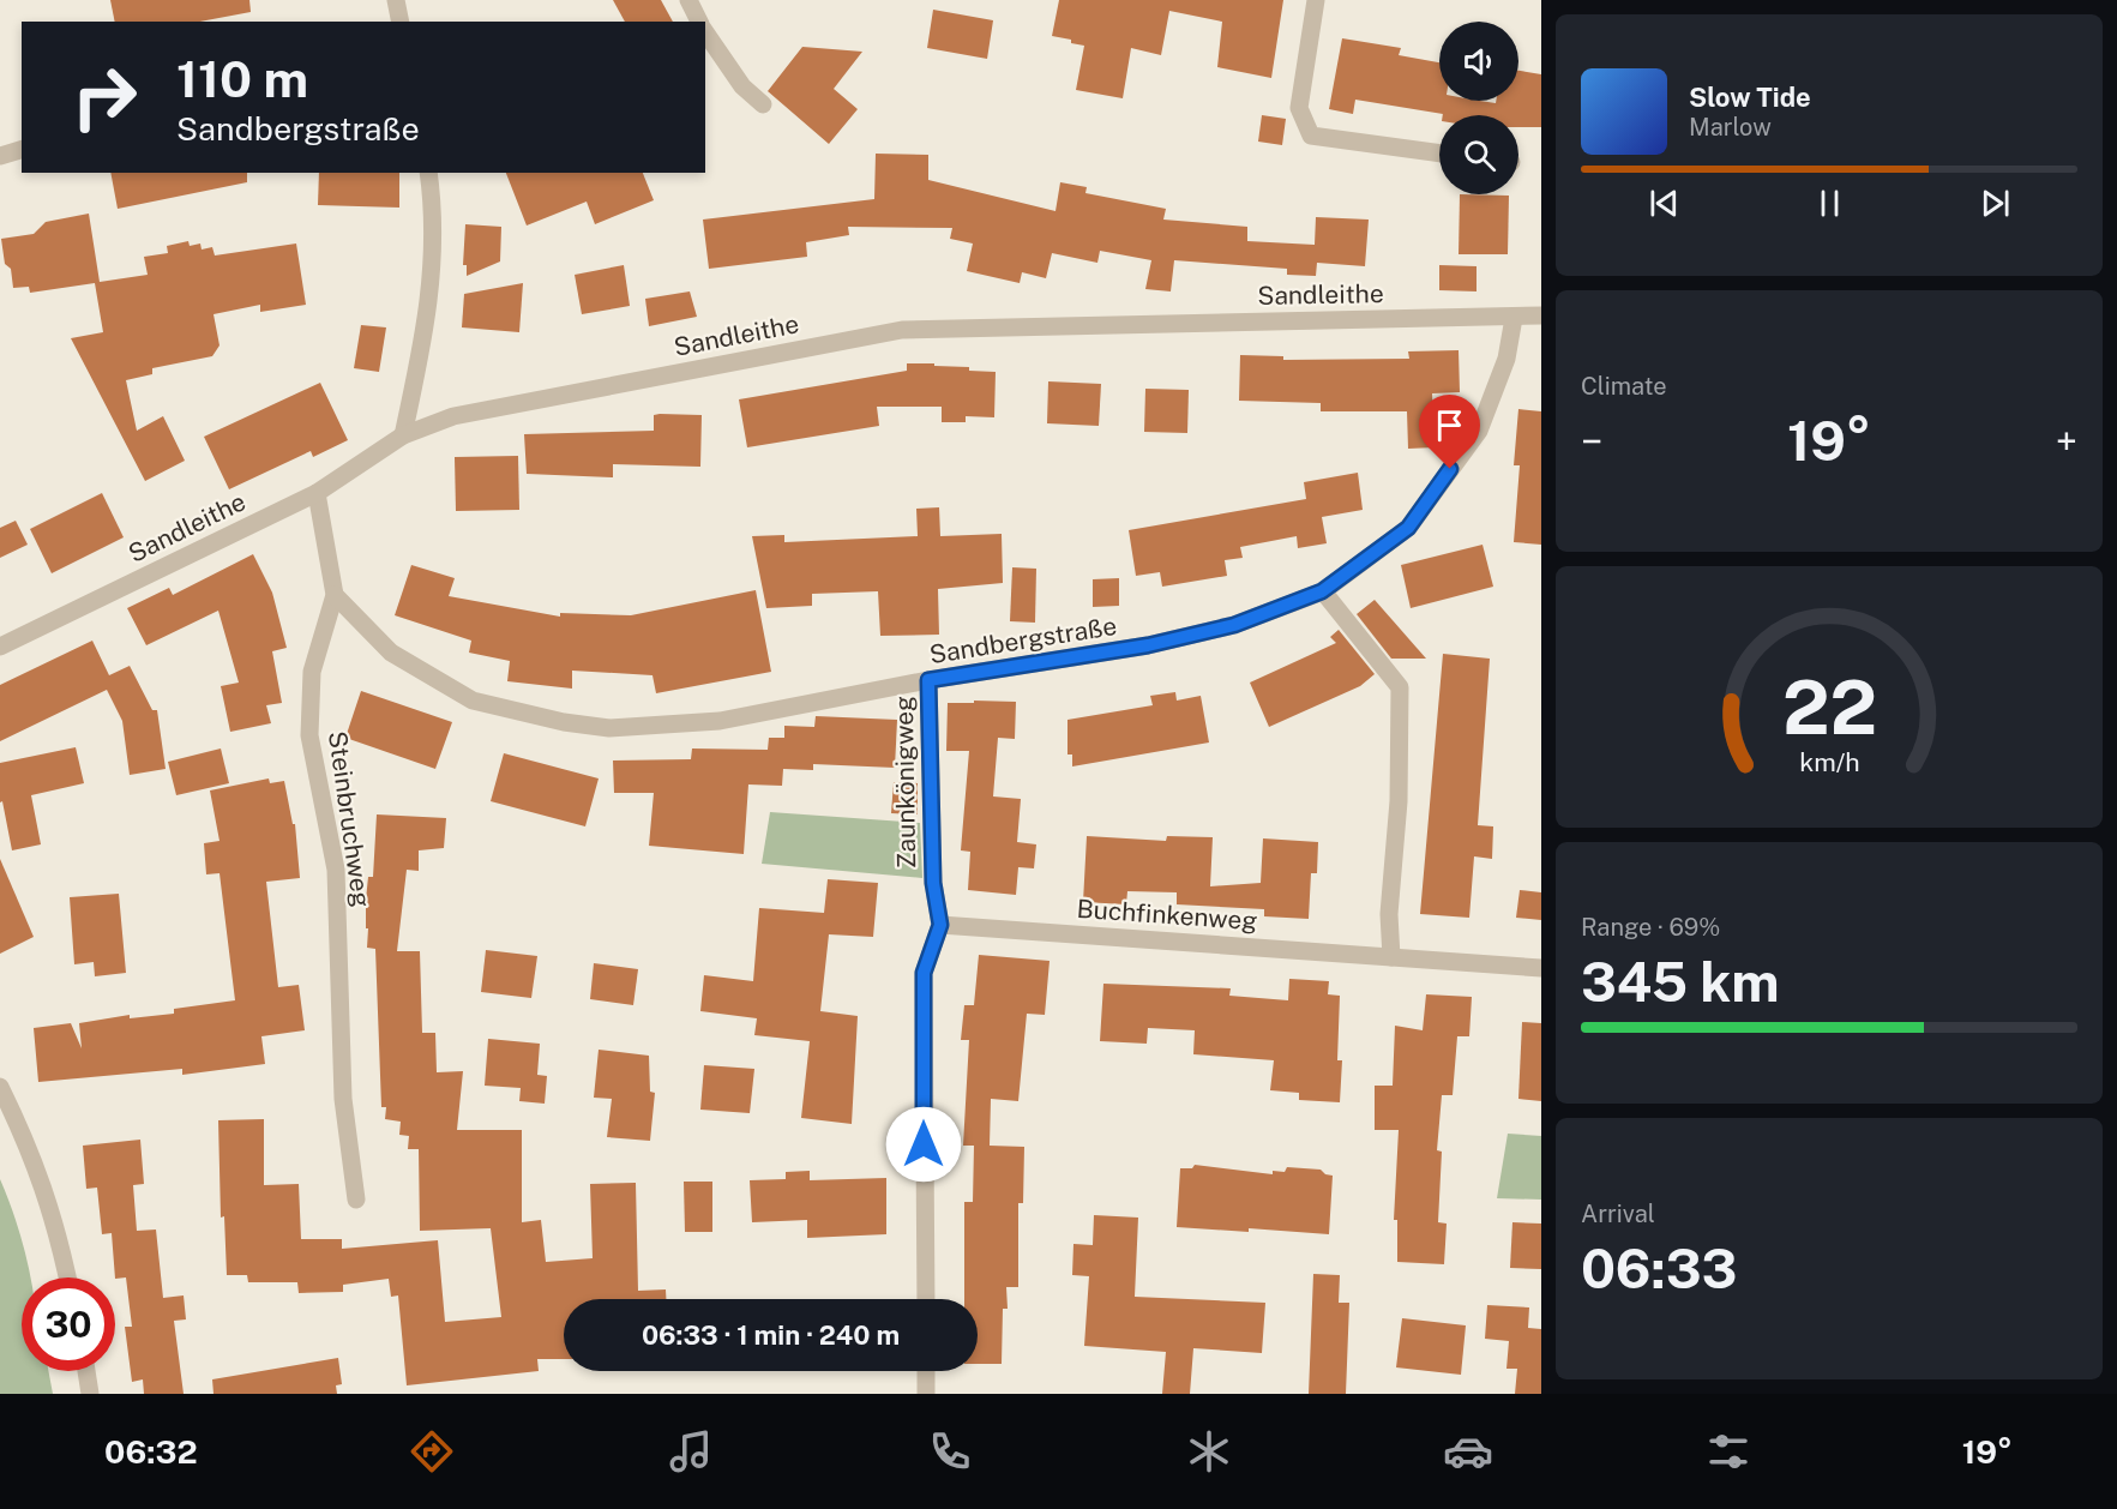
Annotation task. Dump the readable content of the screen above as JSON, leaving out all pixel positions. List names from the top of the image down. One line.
{"streets":{"street":["Sandleithe","Sandbergstraße","Zaunkönigweg","Steinbruchweg","Buchfinkenweg"]},"crossings":[["Sandleithe","Sandbergstraße"],["Sandleithe","Steinbruchweg"],["Sandbergstraße","Zaunkönigweg"],["Sandbergstraße","Steinbruchweg"],["Zaunkönigweg","Buchfinkenweg"]],"page":{"turn":["110 m","Sandbergstraße"],"song":["Slow Tide","Marlow"],"tile":["Climate",["Range · 69%","345 km"],["Arrival","06:33"]],"heat":["−","19°","+"],"limit":"30","trip":"06:33 · 1 min · 240 m","tabs":["06:32","19°"],"gauge":["22","km/h"]}}
